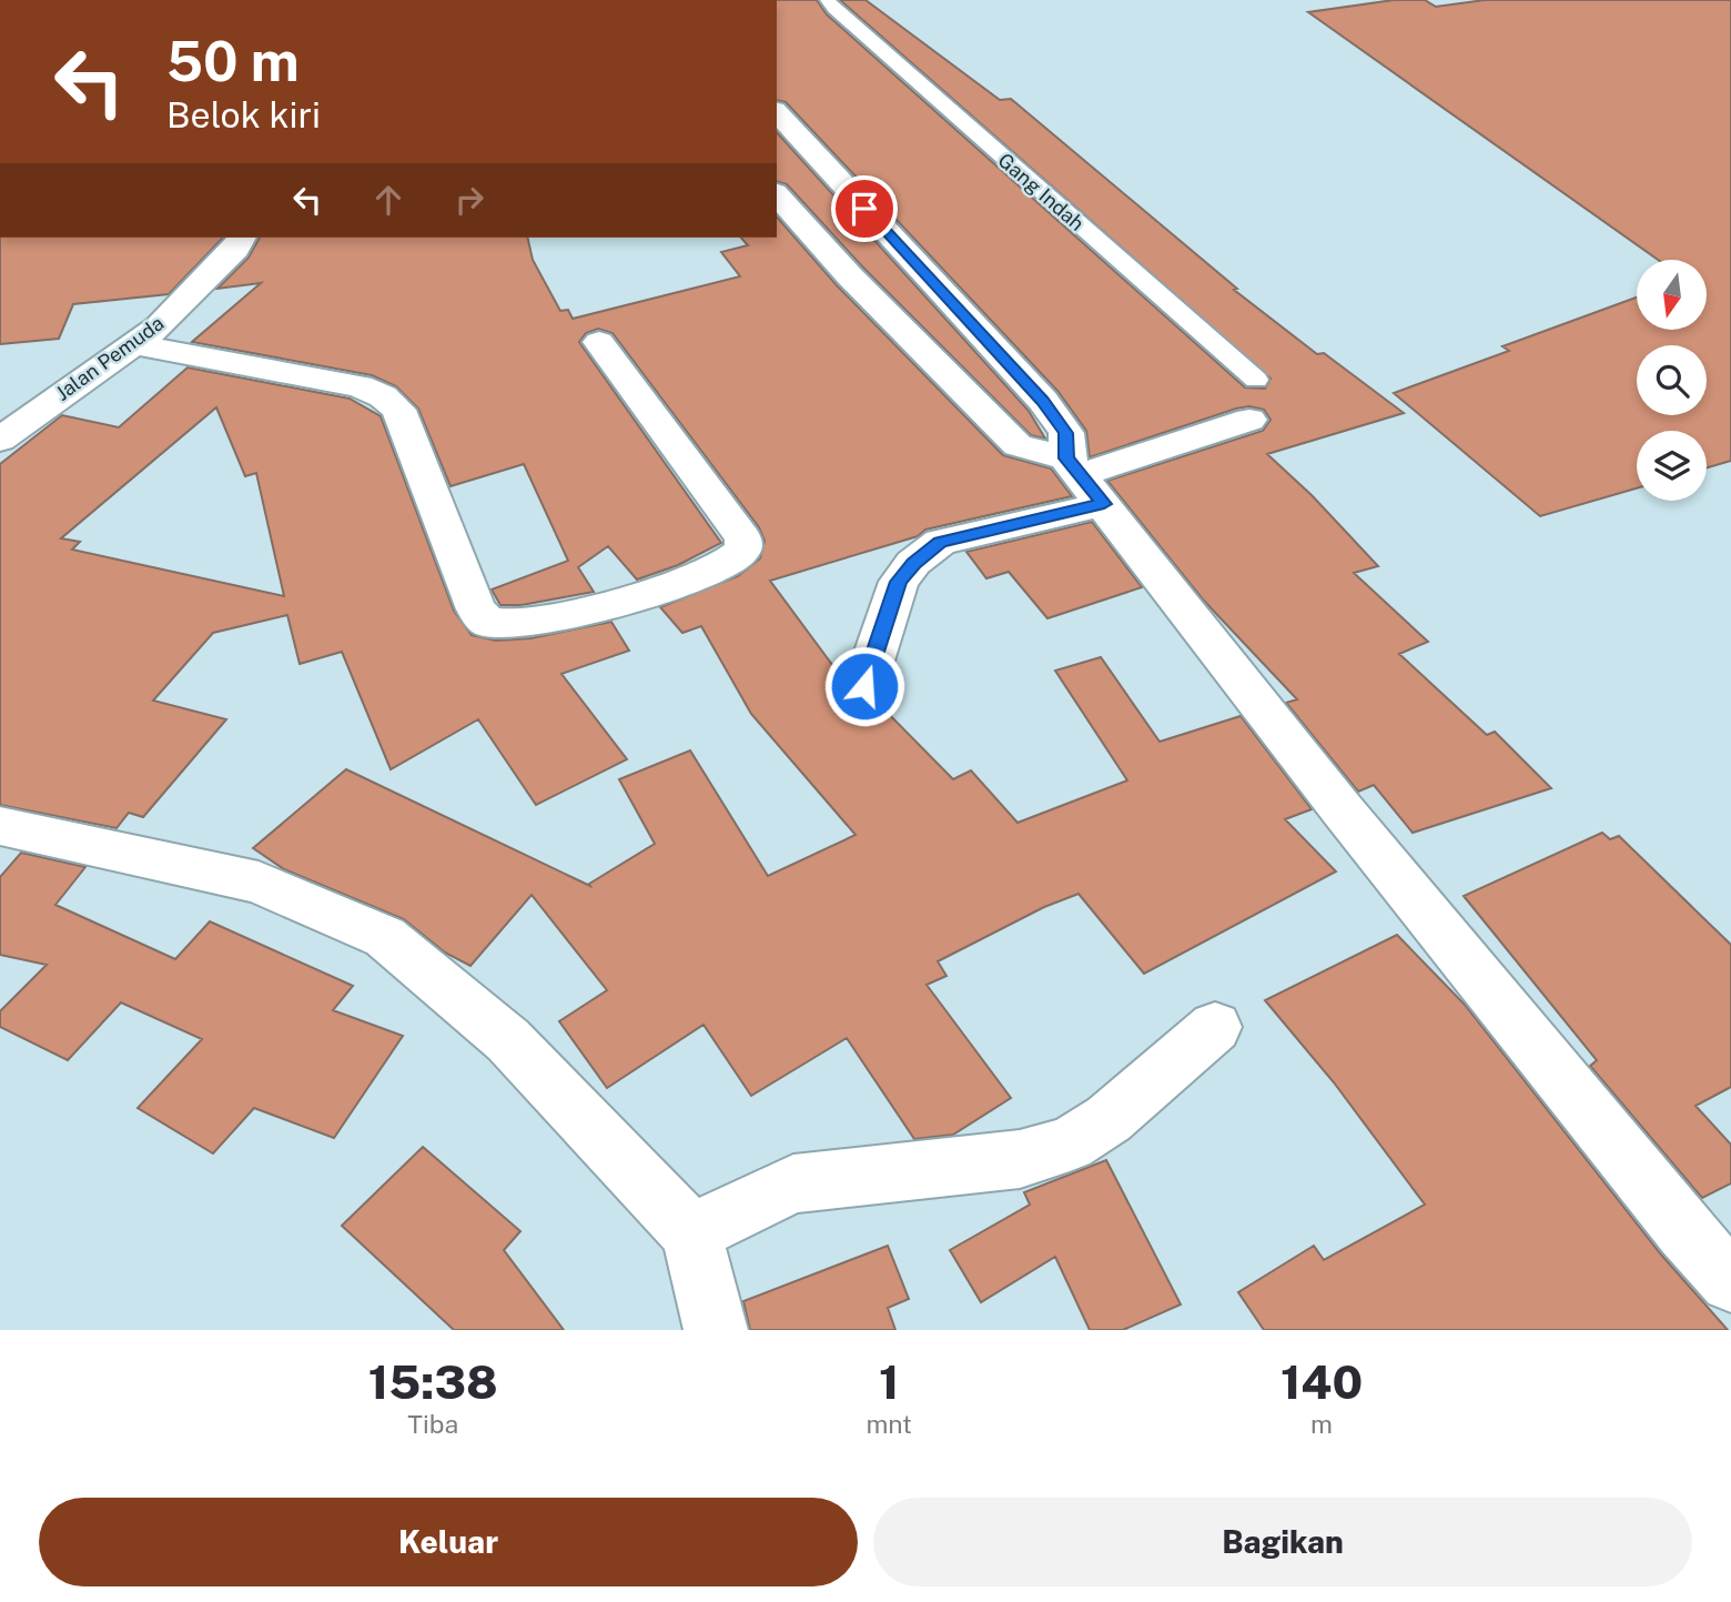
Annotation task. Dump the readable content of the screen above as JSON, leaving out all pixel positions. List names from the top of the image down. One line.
{"streets":{"street":["Jalan Pemuda"],"lane":["Gang Indah"]},"north":"bottom","page":{"turn":["50 m","Belok kiri"],"eta":["15:38","Tiba","1","mnt","140","m"],"buttons":["Keluar","Bagikan"]}}
